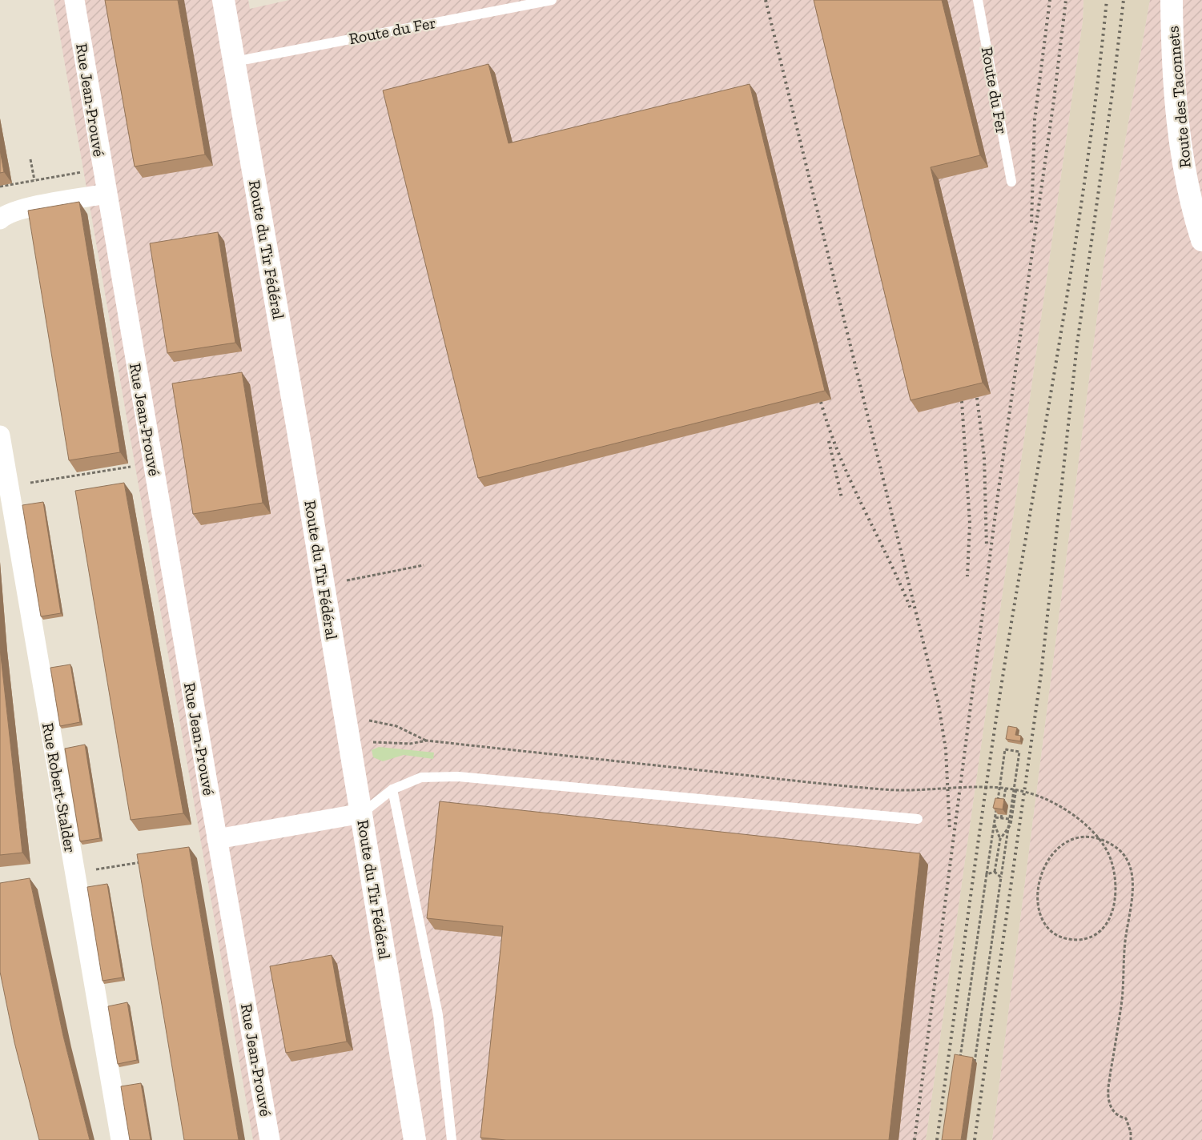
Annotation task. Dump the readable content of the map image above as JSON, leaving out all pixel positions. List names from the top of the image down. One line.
{"streets":{"street":["Route des Taconnets","Rue Jean-Prouvé","Route du Tir Fédéral","Rue Robert-Stalder"],"lane":["Route du Fer"]},"crossings":[["Route du Fer","Route du Tir Fédéral"]]}
